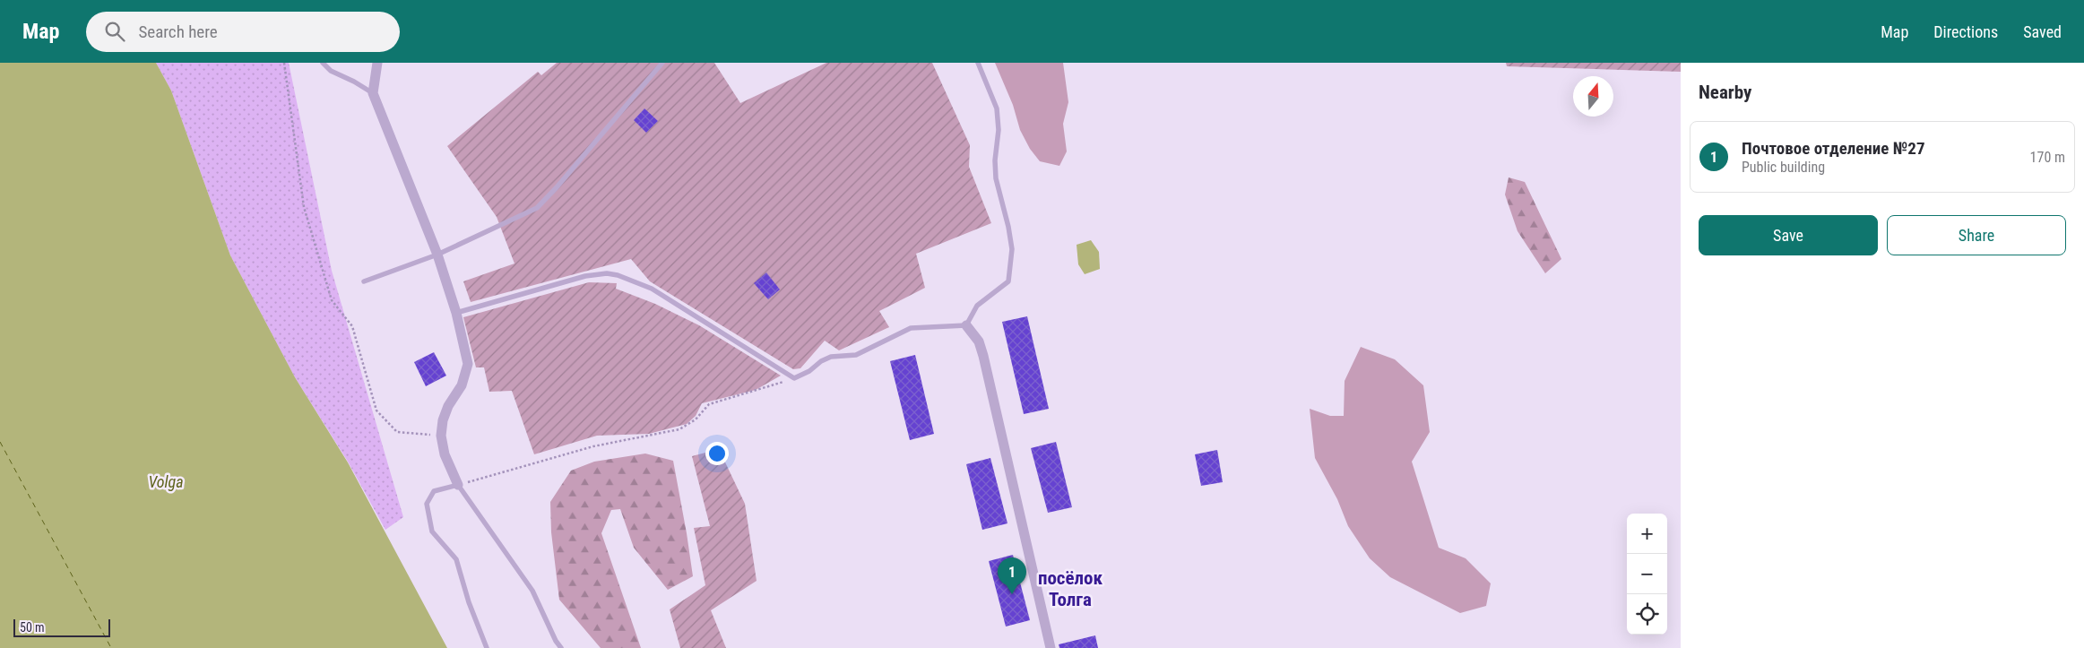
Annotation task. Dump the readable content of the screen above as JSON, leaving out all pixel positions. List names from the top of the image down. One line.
{"districts":["посёлок Толга"],"water":["Volga"],"scale_bar":"50 m","north":"top","page":{"header":"Map","search":"Search here","nav":["Map","Directions","Saved"],"heading":"Nearby","list":[{"mark":"1","name":"Почтовое отделение №27","note":"Public building","value":"170 m"}],"buttons":["Save","Share"],"map_buttons":["+","−"],"pins":"1","scale":"50 m"}}
